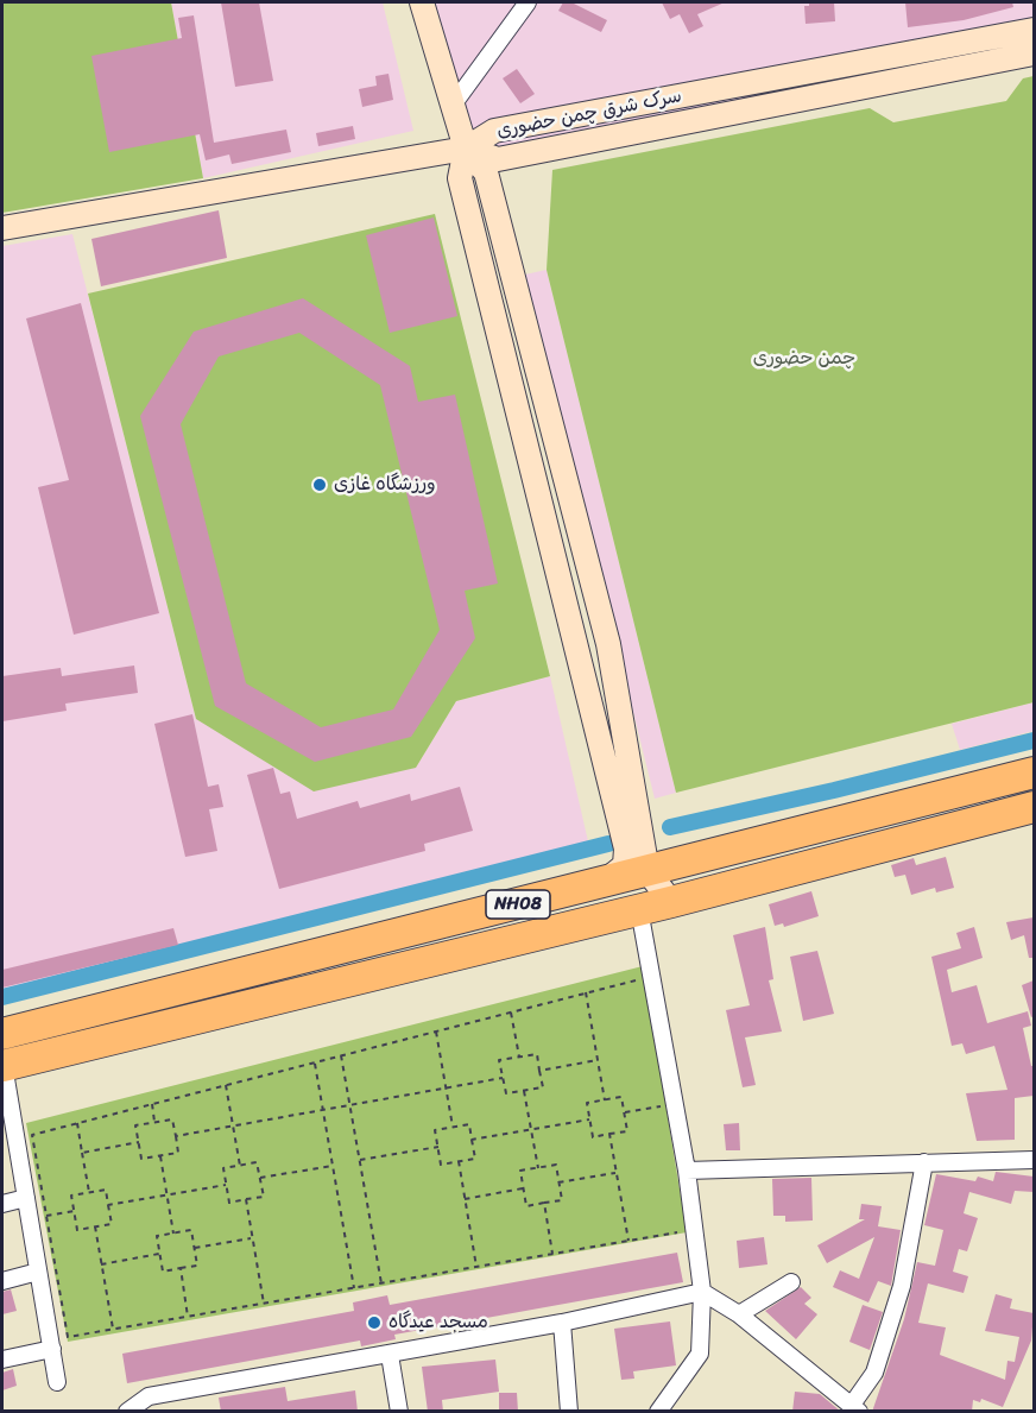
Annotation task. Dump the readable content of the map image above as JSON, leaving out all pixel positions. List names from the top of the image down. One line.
{"streets":{"highway":["NH08"],"main road":["سرک شرق چمن حضوری"]},"parks":["چمن حضوری"],"places":["ورزشگاه غازی","مسجد عیدگاه"]}
